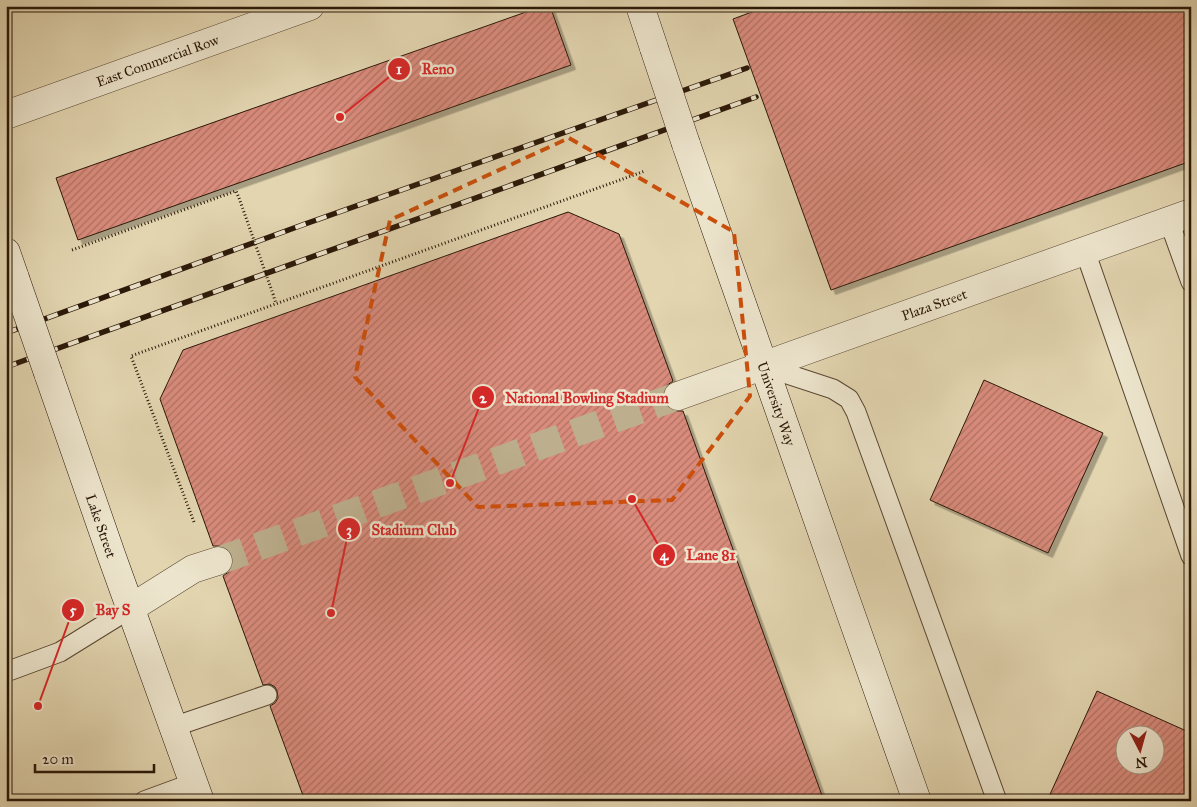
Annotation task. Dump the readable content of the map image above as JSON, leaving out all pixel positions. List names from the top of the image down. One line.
{"streets":{"main road":["East Commercial Row","Plaza Street","University Way","Lake Street"]},"crossings":[["Plaza Street","University Way"]],"places":["Reno","National Bowling Stadium","Lane 81","Stadium Club","Bay S"],"scale_bar":"20 m","north":"bottom"}
